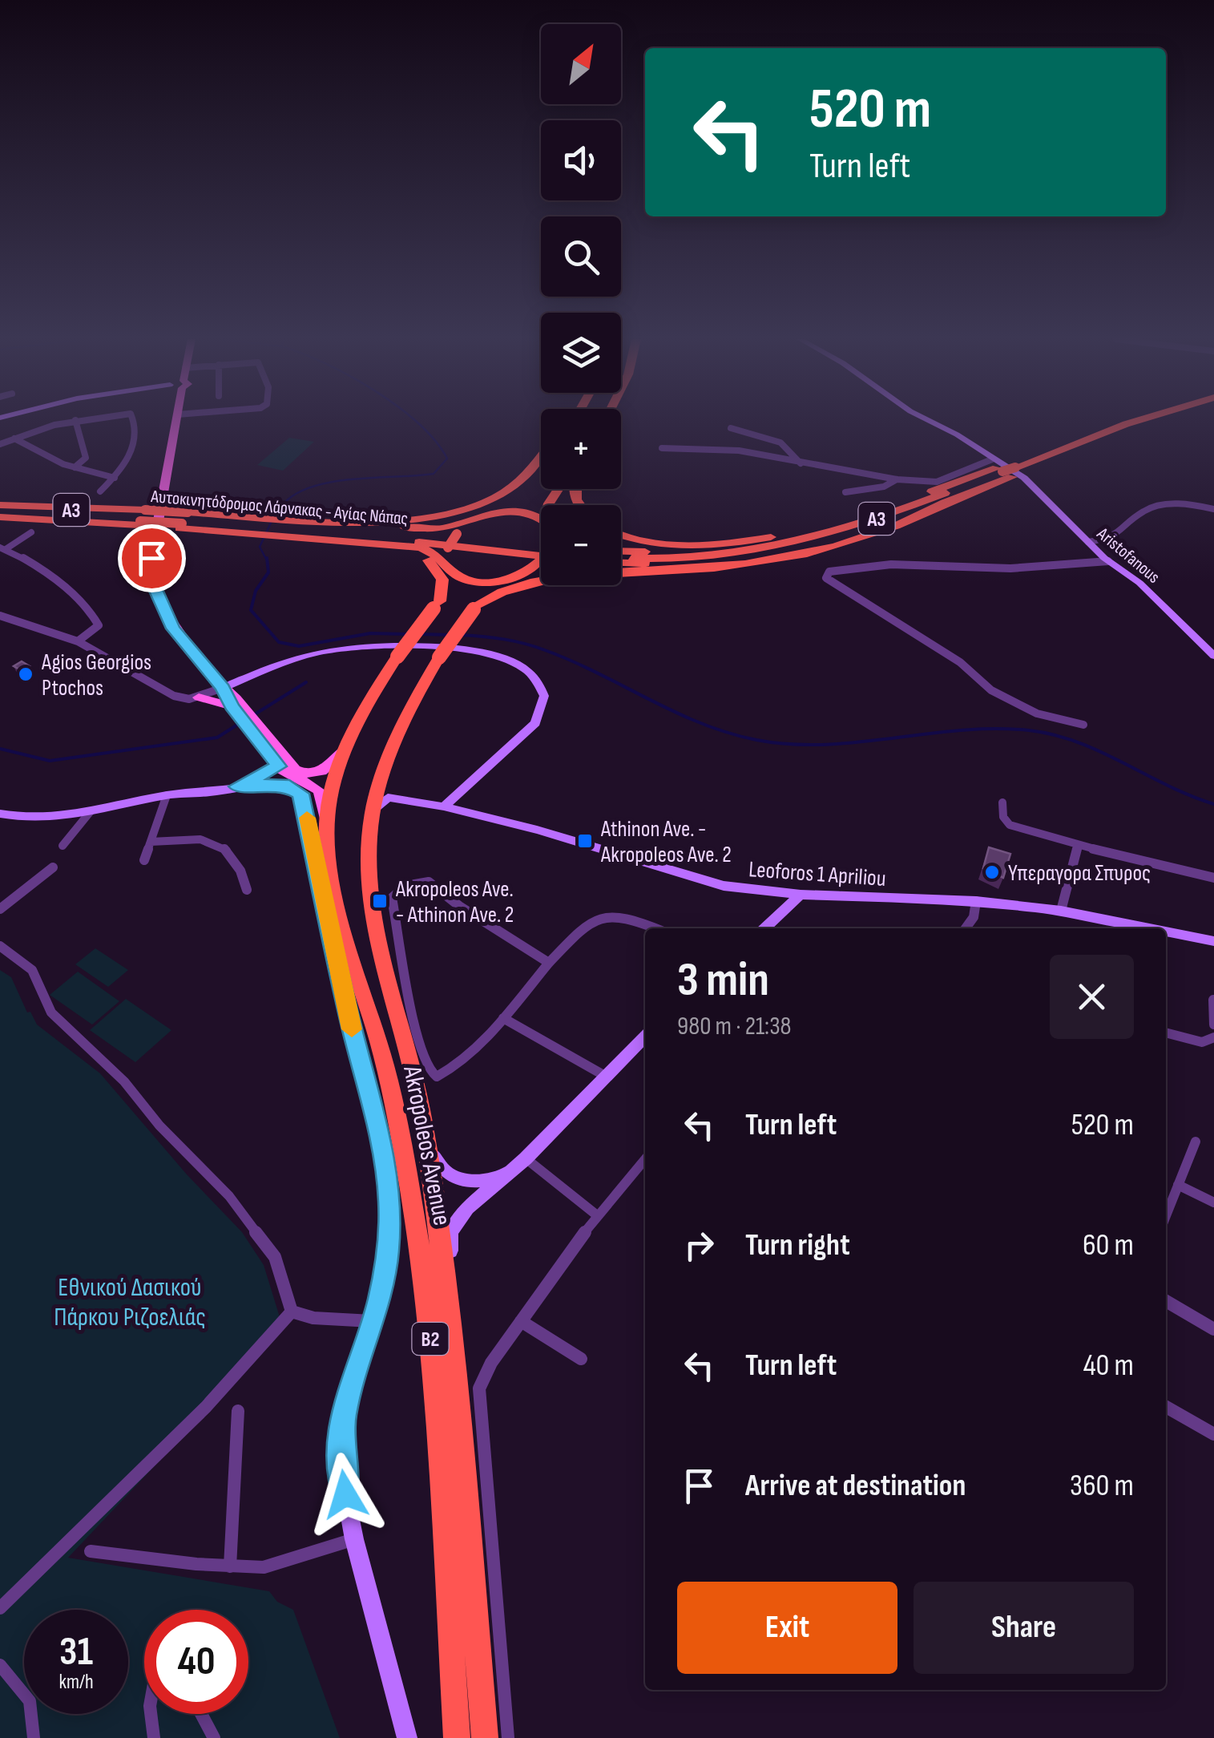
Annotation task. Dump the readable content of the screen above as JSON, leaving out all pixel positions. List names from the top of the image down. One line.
{"streets":{"highway":["Αυτοκινητόδρομος Λάρνακας - Αγίας Νάπας","A3","Akropoleos Avenue","B2"],"street":["Aristofanous","Leoforos 1 Apriliou"]},"crossings":[["A3","Aristofanous"],["Leoforos 1 Apriliou","Akropoleos Avenue"],["Akropoleos Avenue","B2"]],"parks":["Εθνικού Δασικού Πάρκου Ριζοελιάς"],"places":{"other":["Agios Georgios Ptochos","Υπεραγορα Σπυρος"],"transit":["Athinon Ave. - Akropoleos Ave. 2","Akropoleos Ave. - Athinon Ave. 2"]},"north":"top right","page":{"map_buttons":["+","−"],"turn":["520 m","Turn left"],"heading":["3 min","980 m · 21:38"],"list":[{"name":"Turn left","value":"520 m"},{"name":"Turn right","value":"60 m"},{"name":"Turn left","value":"40 m"},{"name":"Arrive at destination","value":"360 m"}],"buttons":["Exit","Share"],"speed":"31 km/h","limit":"40"}}
